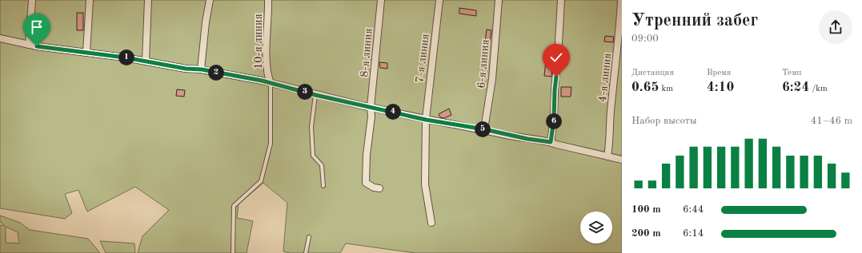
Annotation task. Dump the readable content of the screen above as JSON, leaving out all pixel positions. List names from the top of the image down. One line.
{"streets":{"street":["10-я линия","8-я линия","7-я линия","6-я линия","4-я линия"]},"page":{"heading":["Утренний забег","09:00"],"pins":["1","2","3","4","6","5"],"stats":[["Дистанция","0.65 km"],["Время","4:10"],["Темп","6:24 /km"]],"chart":["Набор высоты","41–46 m"],"list":[{"name":"100 m","note":"6:44"},{"name":"200 m","note":"6:14"}]}}
